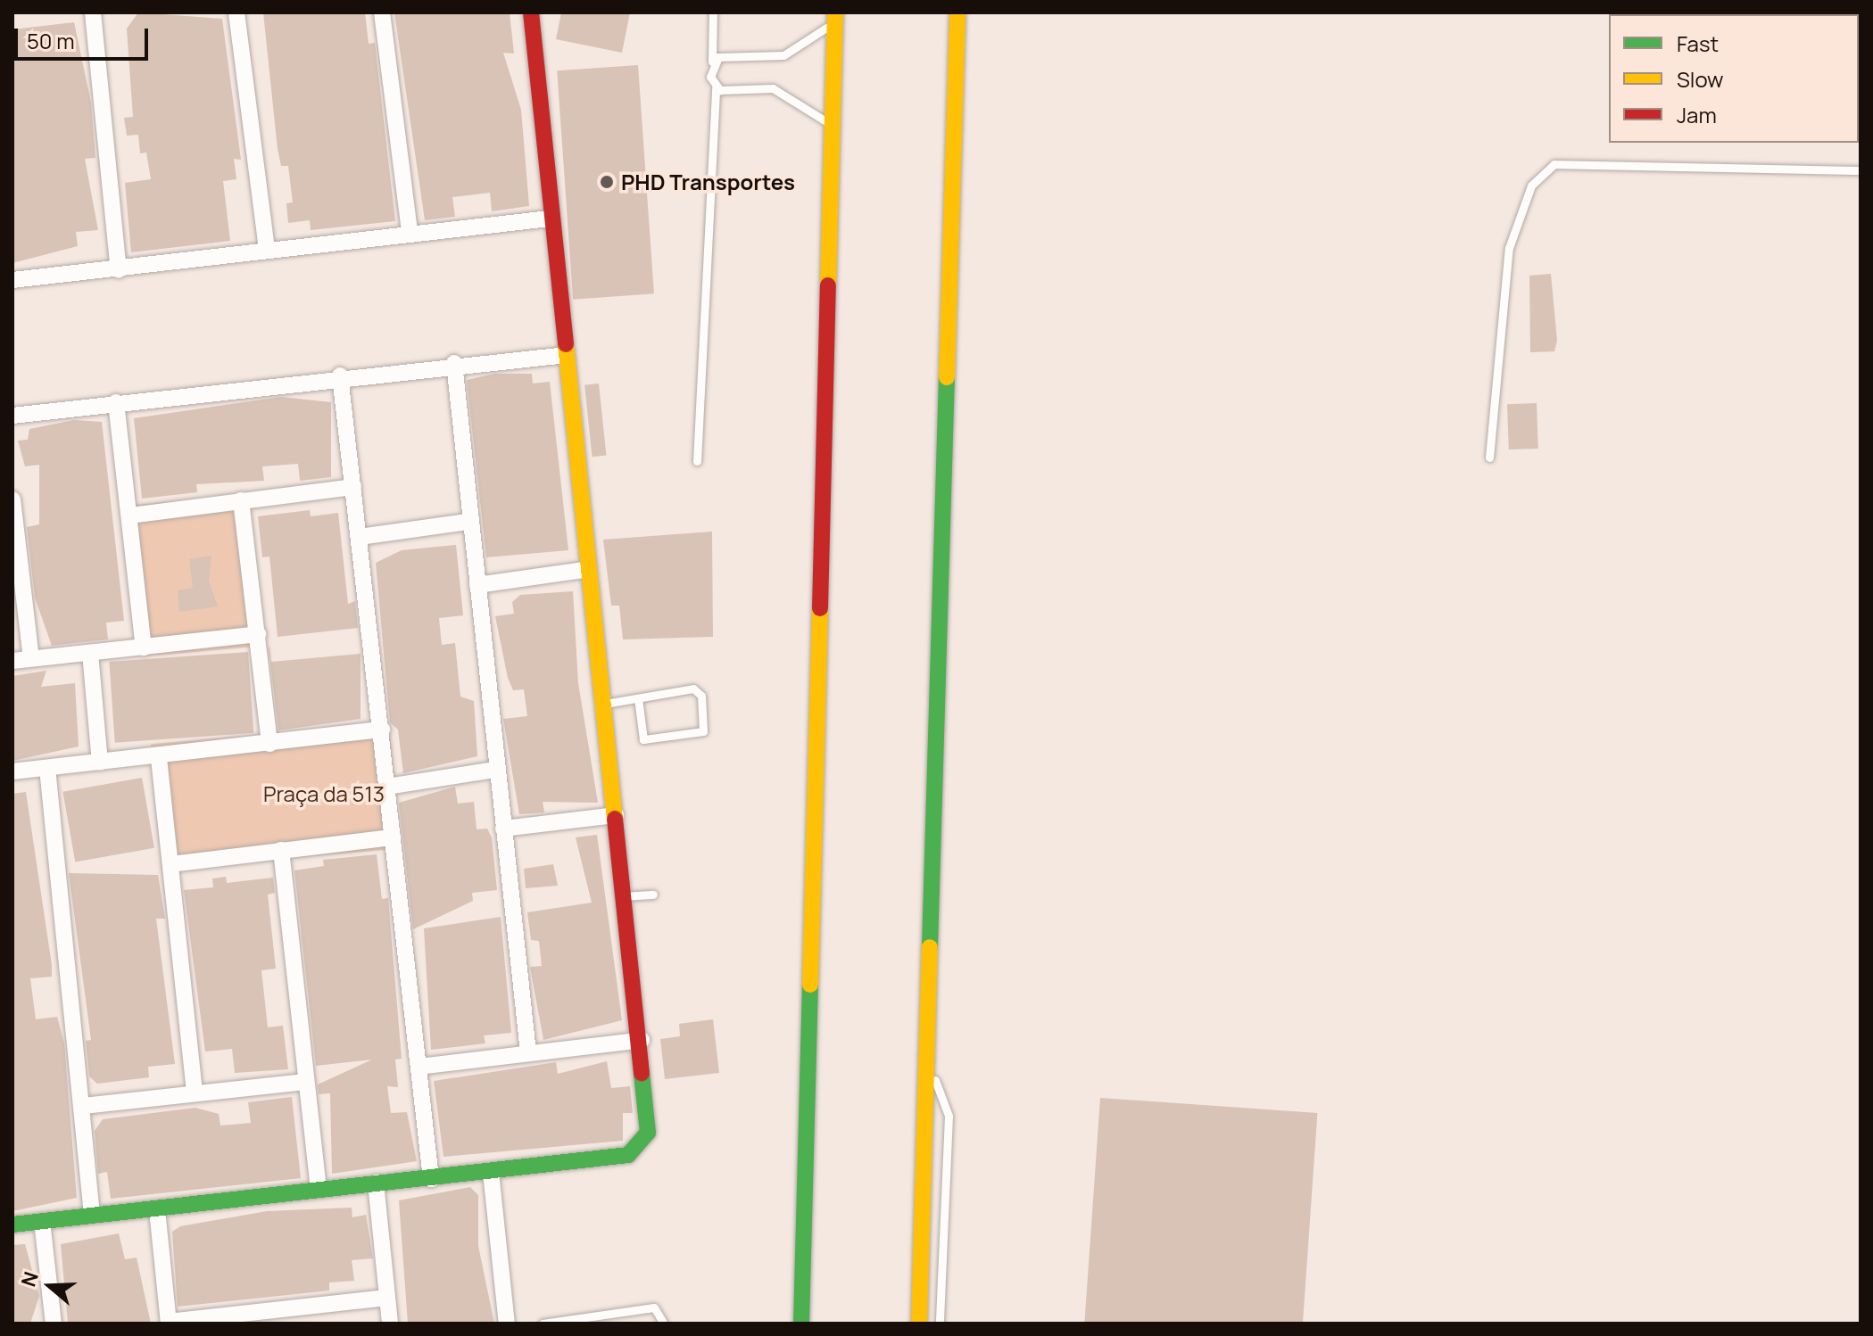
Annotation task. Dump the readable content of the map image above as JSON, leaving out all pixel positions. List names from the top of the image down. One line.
{"parks":["Praça da 513"],"places":["PHD Transportes"],"legend":["Fast","Slow","Jam"],"scale_bar":"50 m","north":"left"}
